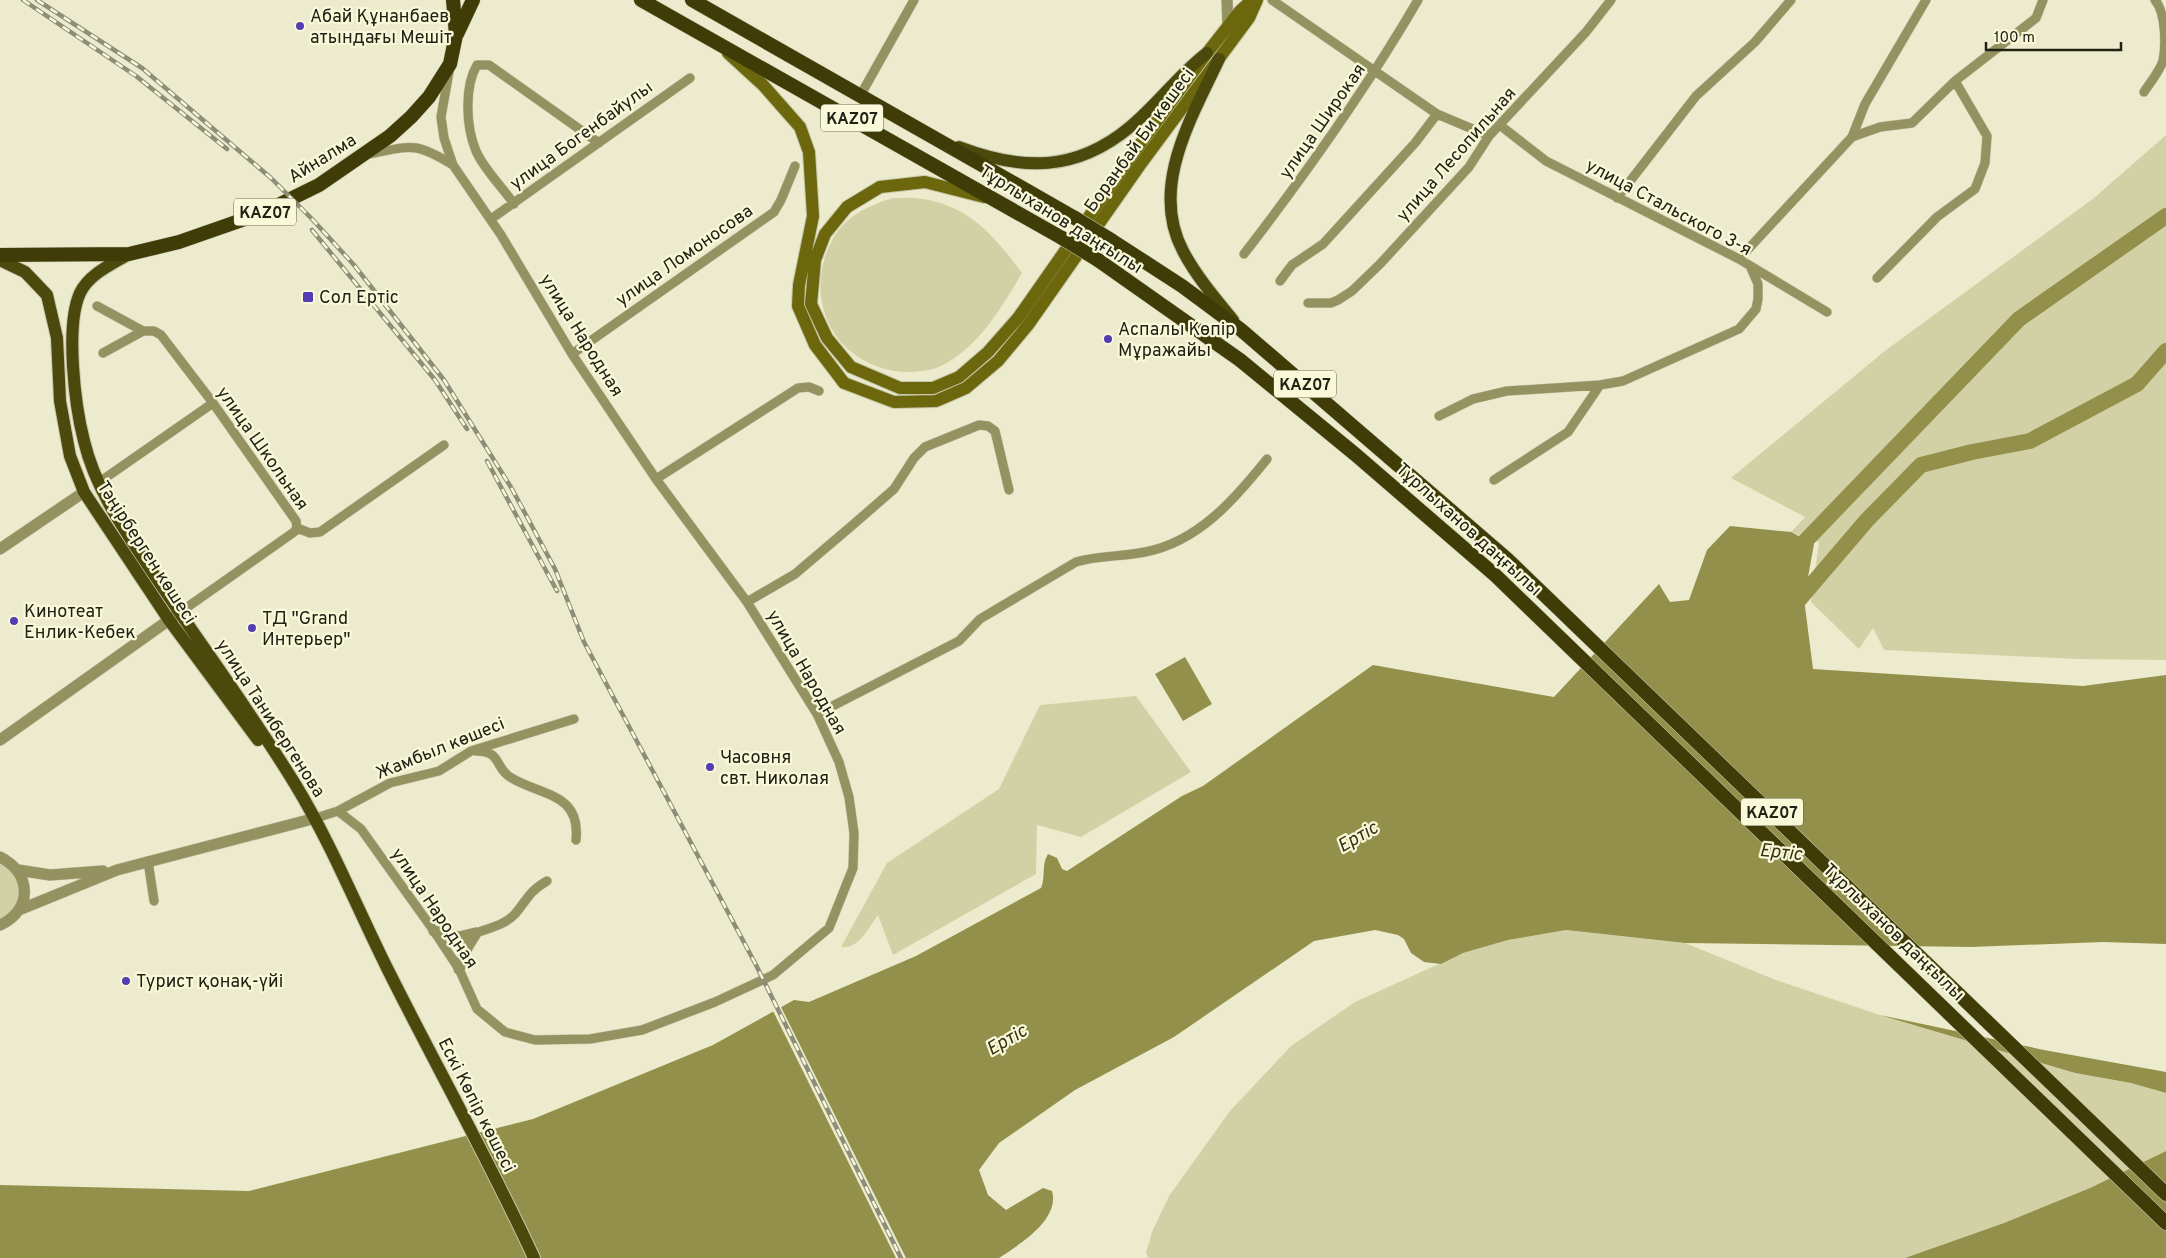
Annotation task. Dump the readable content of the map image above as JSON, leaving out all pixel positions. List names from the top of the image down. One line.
{"streets":{"highway":["KAZ07","Айналма","Тұрлыханов даңғылы"],"main road":["Боранбай Би көшесі","Тәңірберген көшесі","улица Танибергенова","Ескі Көпір көшесі"],"street":["улица Широкая","улица Богенбайулы","улица Лесопильная","улица Стальского 3-я","улица Ломоносова","улица Народная","улица Школьная","Жамбыл көшесі"]},"crossings":[["KAZ07","Айналма"],["улица Богенбайулы","улица Народная"],["улица Лесопильная","улица Стальского 3-я"],["Айналма","улица Народная"],["Айналма","Тәңірберген көшесі"],["улица Ломоносова","улица Народная"],["улица Народная","Жамбыл көшесі"],["улица Школьная","Тәңірберген көшесі"],["улица Школьная","улица Танибергенова"],["Тәңірберген көшесі","улица Танибергенова"],["улица Танибергенова","Жамбыл көшесі"],["улица Танибергенова","Ескі Көпір көшесі"]],"water":["Ертіс"],"places":{"other":["Абай Құнанбаев атындағы Мешіт","Аспалы Көпір Мұражайы","Кинотеат Енлик-Кебек","ТД \"Grand Интерьер\"","Часовня свт. Николая","Турист қонақ-үйі"],"transit":["Сол Ертіс"]},"scale_bar":"100 m"}
